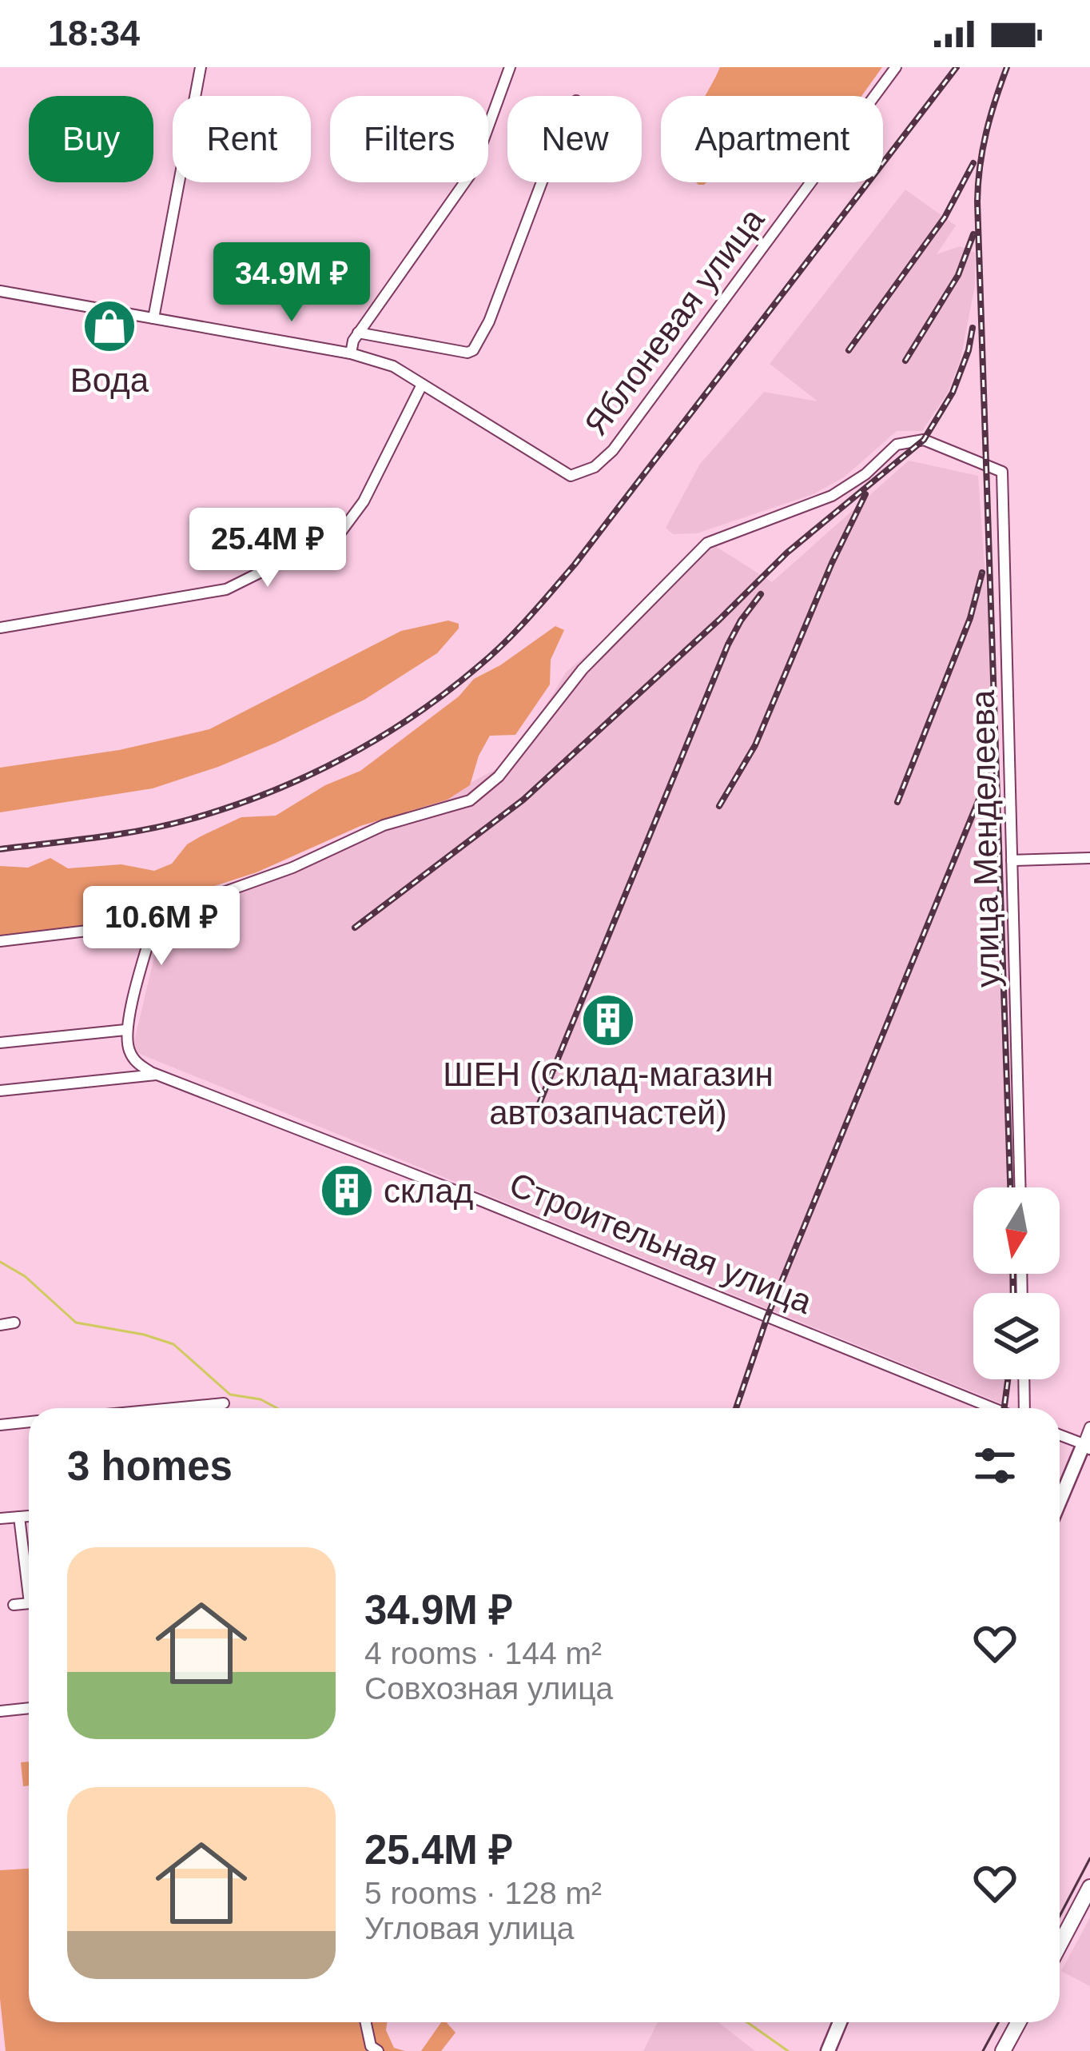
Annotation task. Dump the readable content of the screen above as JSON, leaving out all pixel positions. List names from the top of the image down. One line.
{"streets":{"street":["Яблоневая улица","улица Менделеева","Строительная улица"]},"places":{"shop":["Вода"],"building":["ШЕН (Склад-магазин автозапчастей)","склад"]},"north":"bottom","page":{"status":"18:34","chip":["Buy","Rent","Filters","New","Apartment"],"price":["34.9M ₽","25.4M ₽","10.6M ₽"],"heading":"3 homes","list":[{"name":"34.9M ₽","note":"4 rooms · 144 m² · Совхозная улица"},{"name":"25.4M ₽","note":"5 rooms · 128 m² · Угловая улица"}]}}
